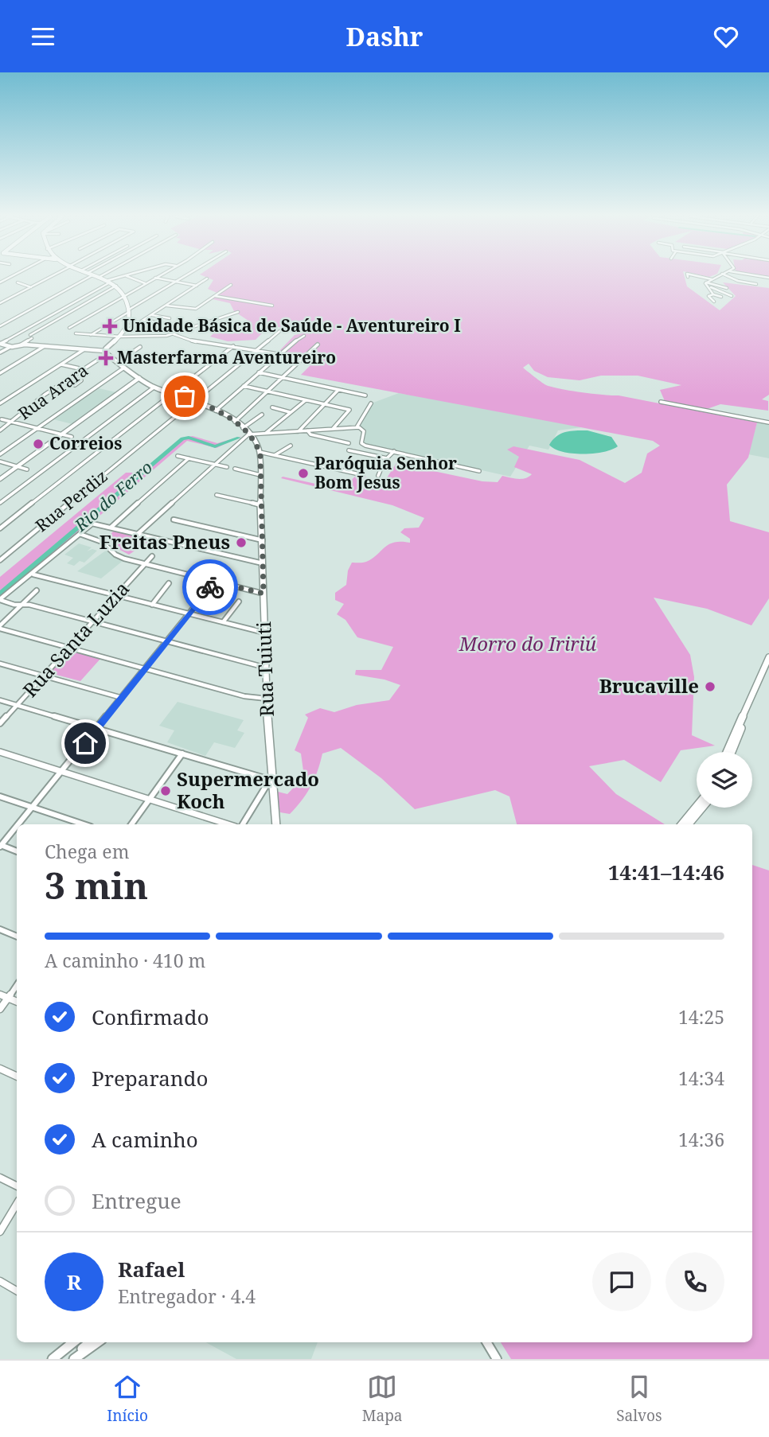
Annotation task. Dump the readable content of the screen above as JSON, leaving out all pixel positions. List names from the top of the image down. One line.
{"streets":{"main road":["Rua Tuiuti"],"street":["Rua Arara","Rua Perdiz","Rua Santa Luzia"]},"water":["Rio do Ferro"],"parks":["Morro do Iririú"],"places":{"health":["Unidade Básica de Saúde - Aventureiro I","Masterfarma Aventureiro"],"other":["Correios","Paróquia Senhor Bom Jesus","Freitas Pneus","Brucaville","Supermercado Koch"]},"page":{"header":"Dashr","heading":["3 min","Chega em","14:41–14:46"],"panel":["Rafael","Entregador · 4.4"],"bar":"A caminho · 410 m","list":[["Confirmado","14:25"],["Preparando","14:34"],["A caminho","14:36"],"Entregue"],"round":"R","tabs":["Início","Mapa","Salvos"]}}
